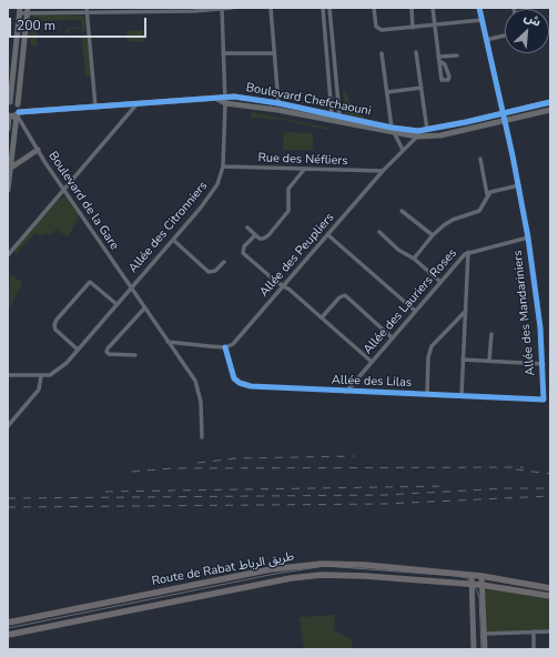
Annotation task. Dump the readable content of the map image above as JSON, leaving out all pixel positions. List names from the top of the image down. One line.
{"streets":{"main road":["Route de Rabat طريق الرباط"],"street":["Boulevard Chefchaouni","Rue des Néfliers","Boulevard de la Gare","Allée des Citronniers","Allée des Peupliers","Allée des Lauriers Roses","Allée des Mandariniers","Allée des Lilas"]},"crossings":[["Boulevard Chefchaouni","Boulevard de la Gare"],["Boulevard Chefchaouni","Allée des Citronniers"],["Boulevard Chefchaouni","Allée des Peupliers"],["Boulevard Chefchaouni","Allée des Mandariniers"],["Rue des Néfliers","Allée des Citronniers"],["Rue des Néfliers","Allée des Peupliers"],["Boulevard de la Gare","Allée des Citronniers"],["Allée des Peupliers","Allée des Lilas"],["Allée des Lauriers Roses","Allée des Mandariniers"],["Allée des Lauriers Roses","Allée des Lilas"],["Allée des Mandariniers","Allée des Lilas"]],"scale_bar":"200 m","north":"top right"}
